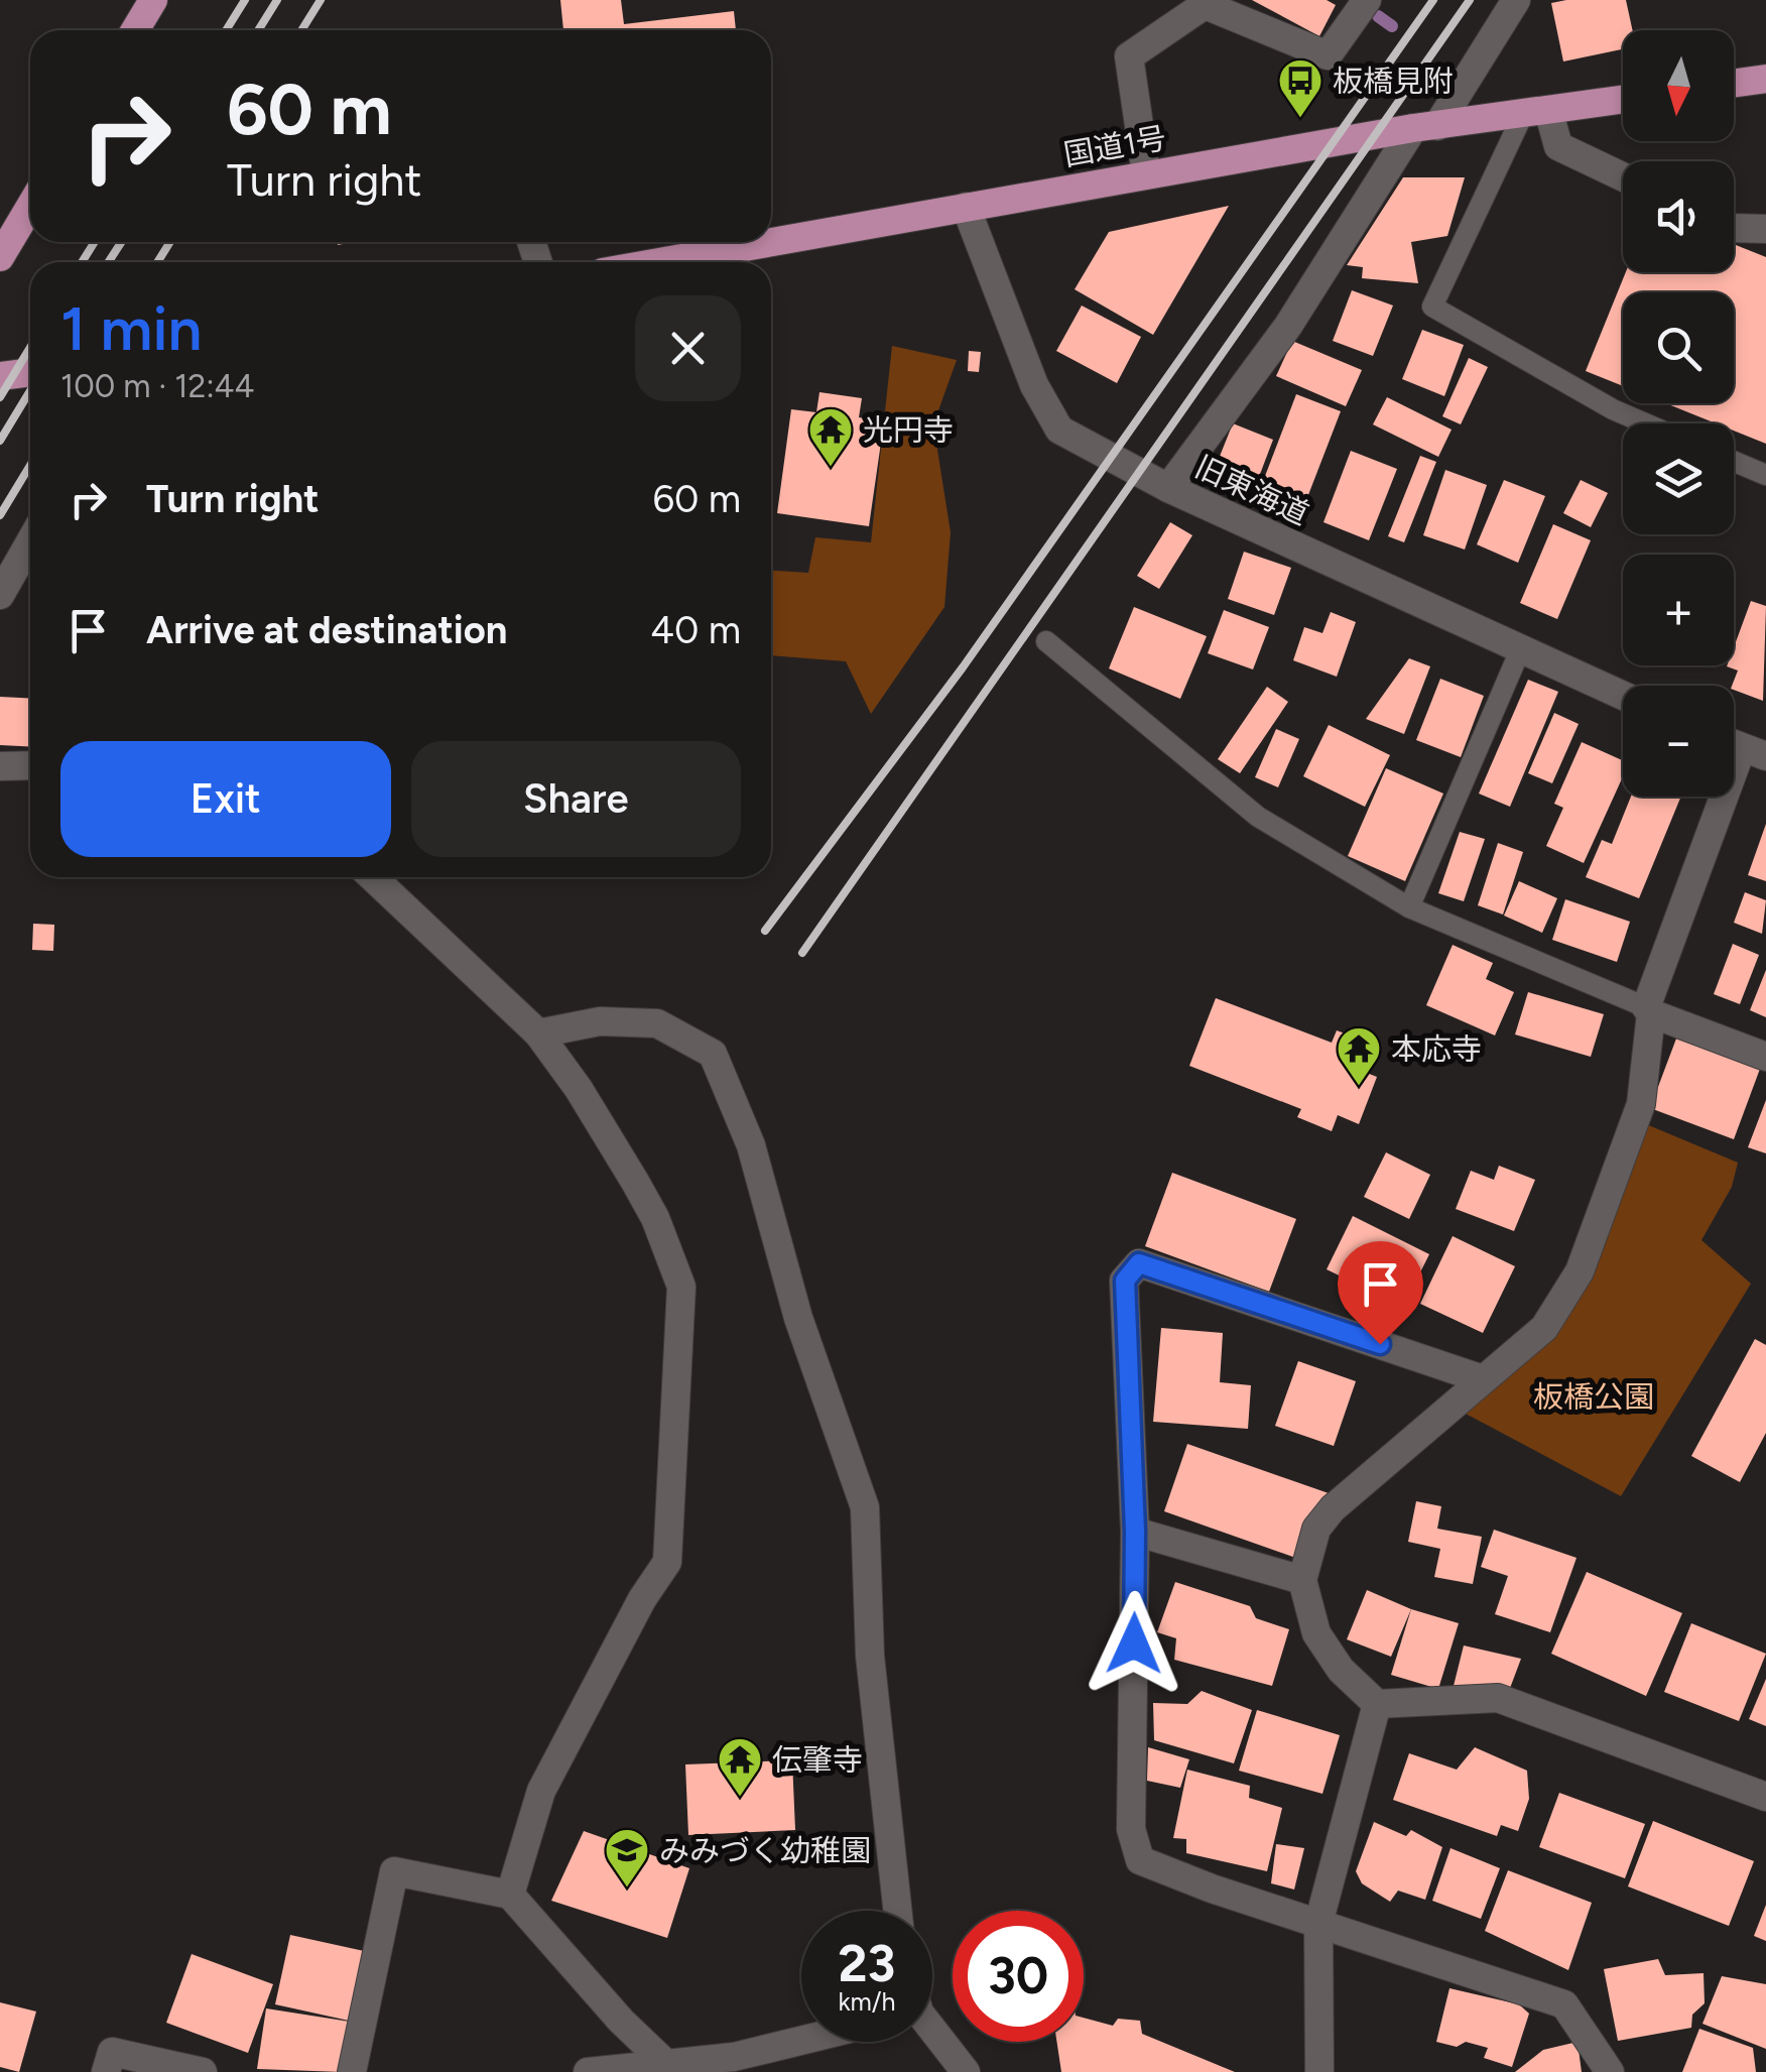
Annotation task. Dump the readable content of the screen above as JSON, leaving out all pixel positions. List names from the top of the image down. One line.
{"streets":{"highway":["国道1号"],"street":["旧東海道"]},"crossings":[["国道1号","旧東海道"]],"parks":["板橋公園"],"places":{"bus stop":["板橋見附"],"temple":["光円寺","本応寺","伝肇寺"],"school or university":["みみづく幼稚園"]},"north":"bottom","page":{"map_buttons":["+","−"],"turn":["60 m","Turn right"],"heading":["1 min","100 m · 12:44"],"list":[{"name":"Turn right","value":"60 m"},{"name":"Arrive at destination","value":"40 m"}],"buttons":["Exit","Share"],"speed":"23 km/h","limit":"30"}}
